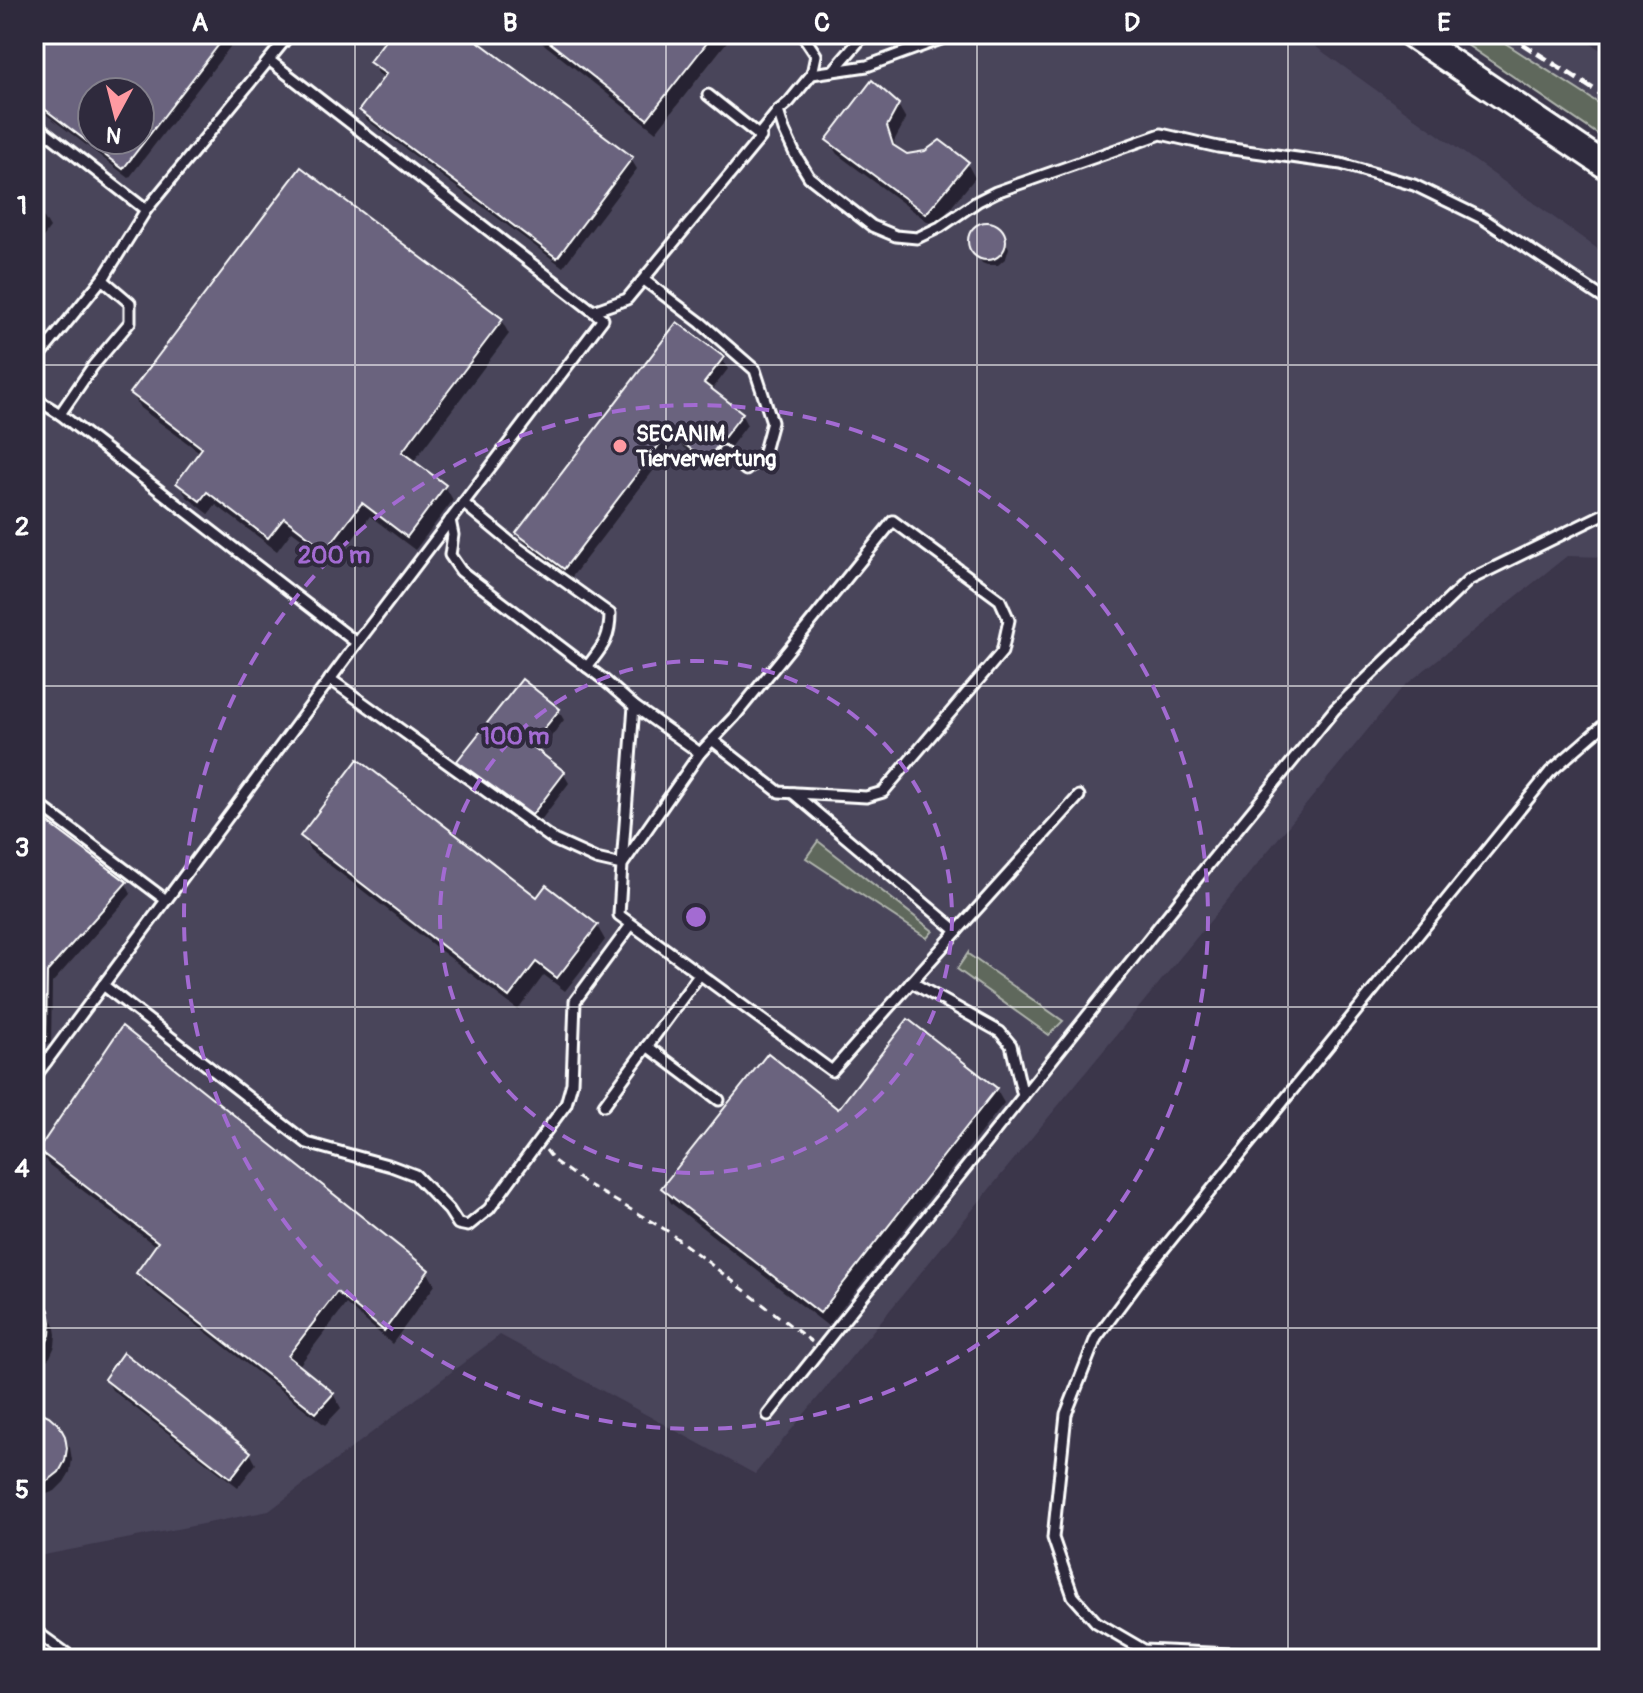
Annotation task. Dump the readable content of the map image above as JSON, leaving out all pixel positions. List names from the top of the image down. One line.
{"places":["SECANIM Tierverwertung"],"north":"bottom","grid":{"columns":["A","B","C","D","E"],"rows":["1","2","3","4","5"]},"rings":["200 m","100 m"]}
